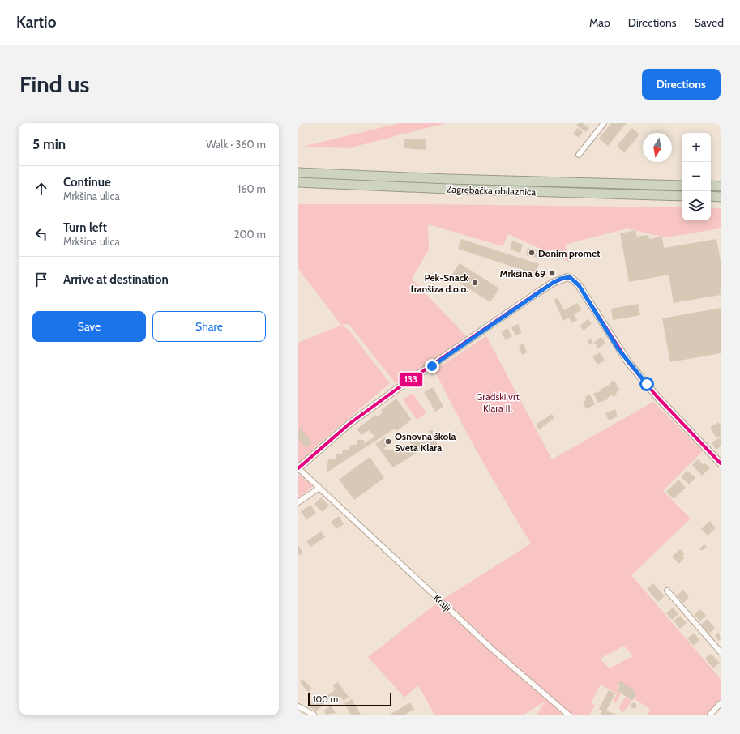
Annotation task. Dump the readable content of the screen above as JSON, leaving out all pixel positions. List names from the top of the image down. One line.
{"streets":{"highway":["Zagrebačka obilaznica"],"street":["Kralji"]},"parks":["Gradski vrt Klara II."],"places":{"other":["Donim promet","Pek-Snack franšiza d.o.o.","Osnovna škola Sveta Klara"],"transit":["Mrkšina 69"]},"lines":["transit line 133"],"scale_bar":"100 m","north":"bottom","page":{"header":"Kartio","nav":["Map","Directions","Saved"],"buttons":["Directions",["Save","Share"]],"title":"Find us","heading":["5 min","Walk · 360 m"],"map_buttons":["+","−"],"list":[["Continue","Mrkšina ulica","160 m"],["Turn left","Mrkšina ulica","200 m"],"Arrive at destination"],"scale":"100 m"}}
